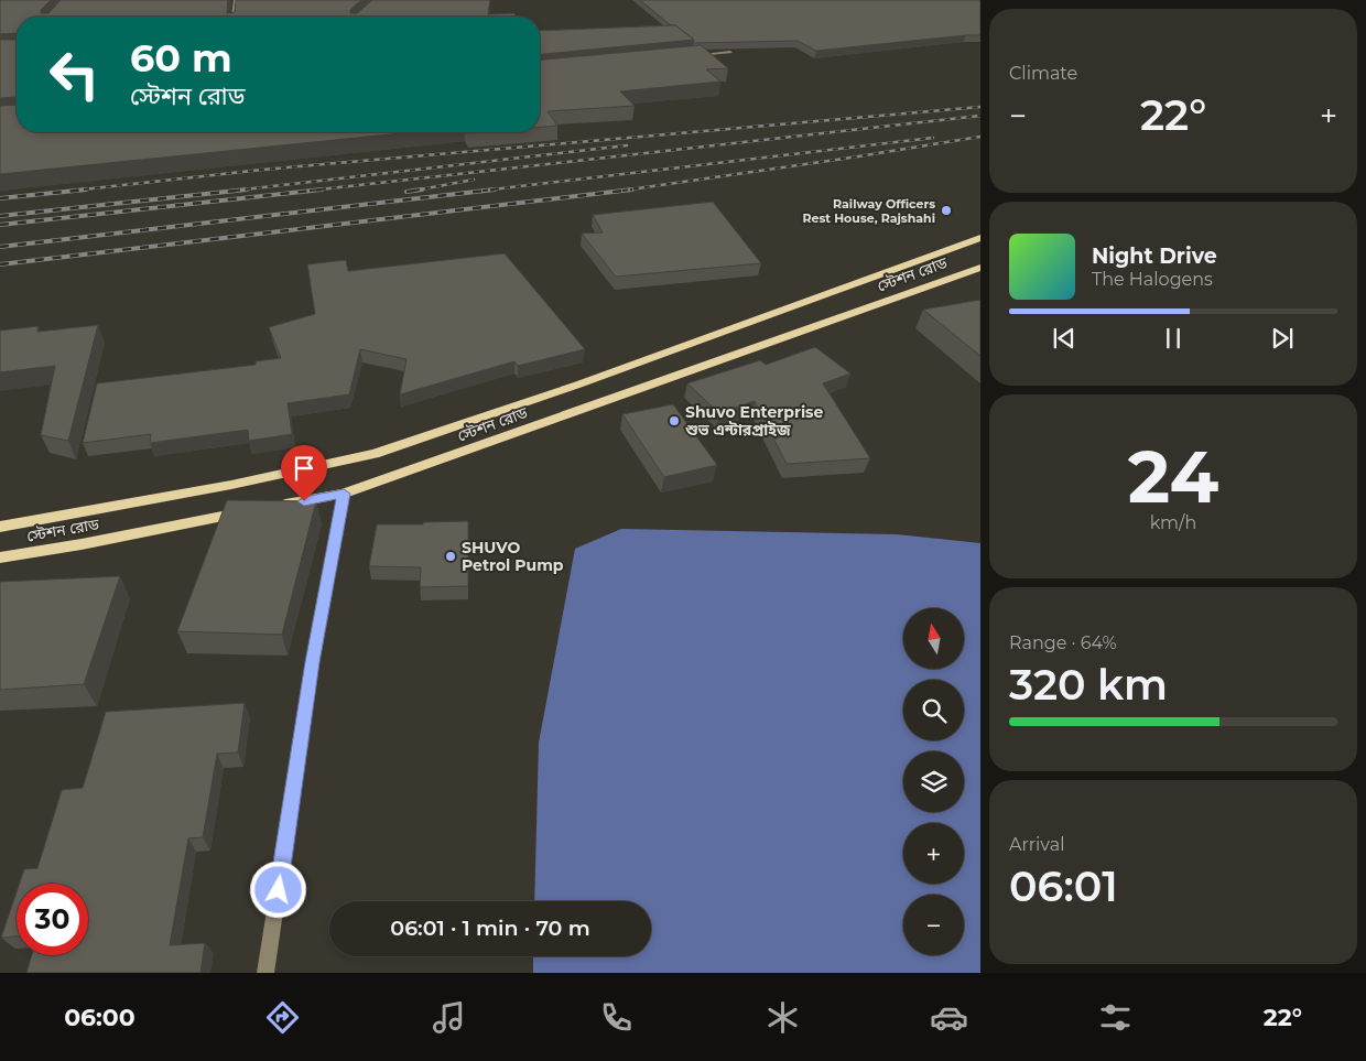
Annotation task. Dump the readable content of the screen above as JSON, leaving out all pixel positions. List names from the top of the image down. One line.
{"streets":{"main road":["স্টেশন রোড"]},"places":["Railway Officers Rest House, Rajshahi","Shuvo Enterprise শুভ এন্টারপ্রাইজ","SHUVO Petrol Pump"],"north":"top","page":{"tile":["Climate",["24","km/h"],["Range · 64%","320 km"],["Arrival","06:01"]],"turn":["60 m","স্টেশন রোড"],"heat":["−","22°","+"],"song":["Night Drive","The Halogens"],"map_buttons":["+","−"],"limit":"30","trip":"06:01 · 1 min · 70 m","tabs":["06:00","22°"]}}
